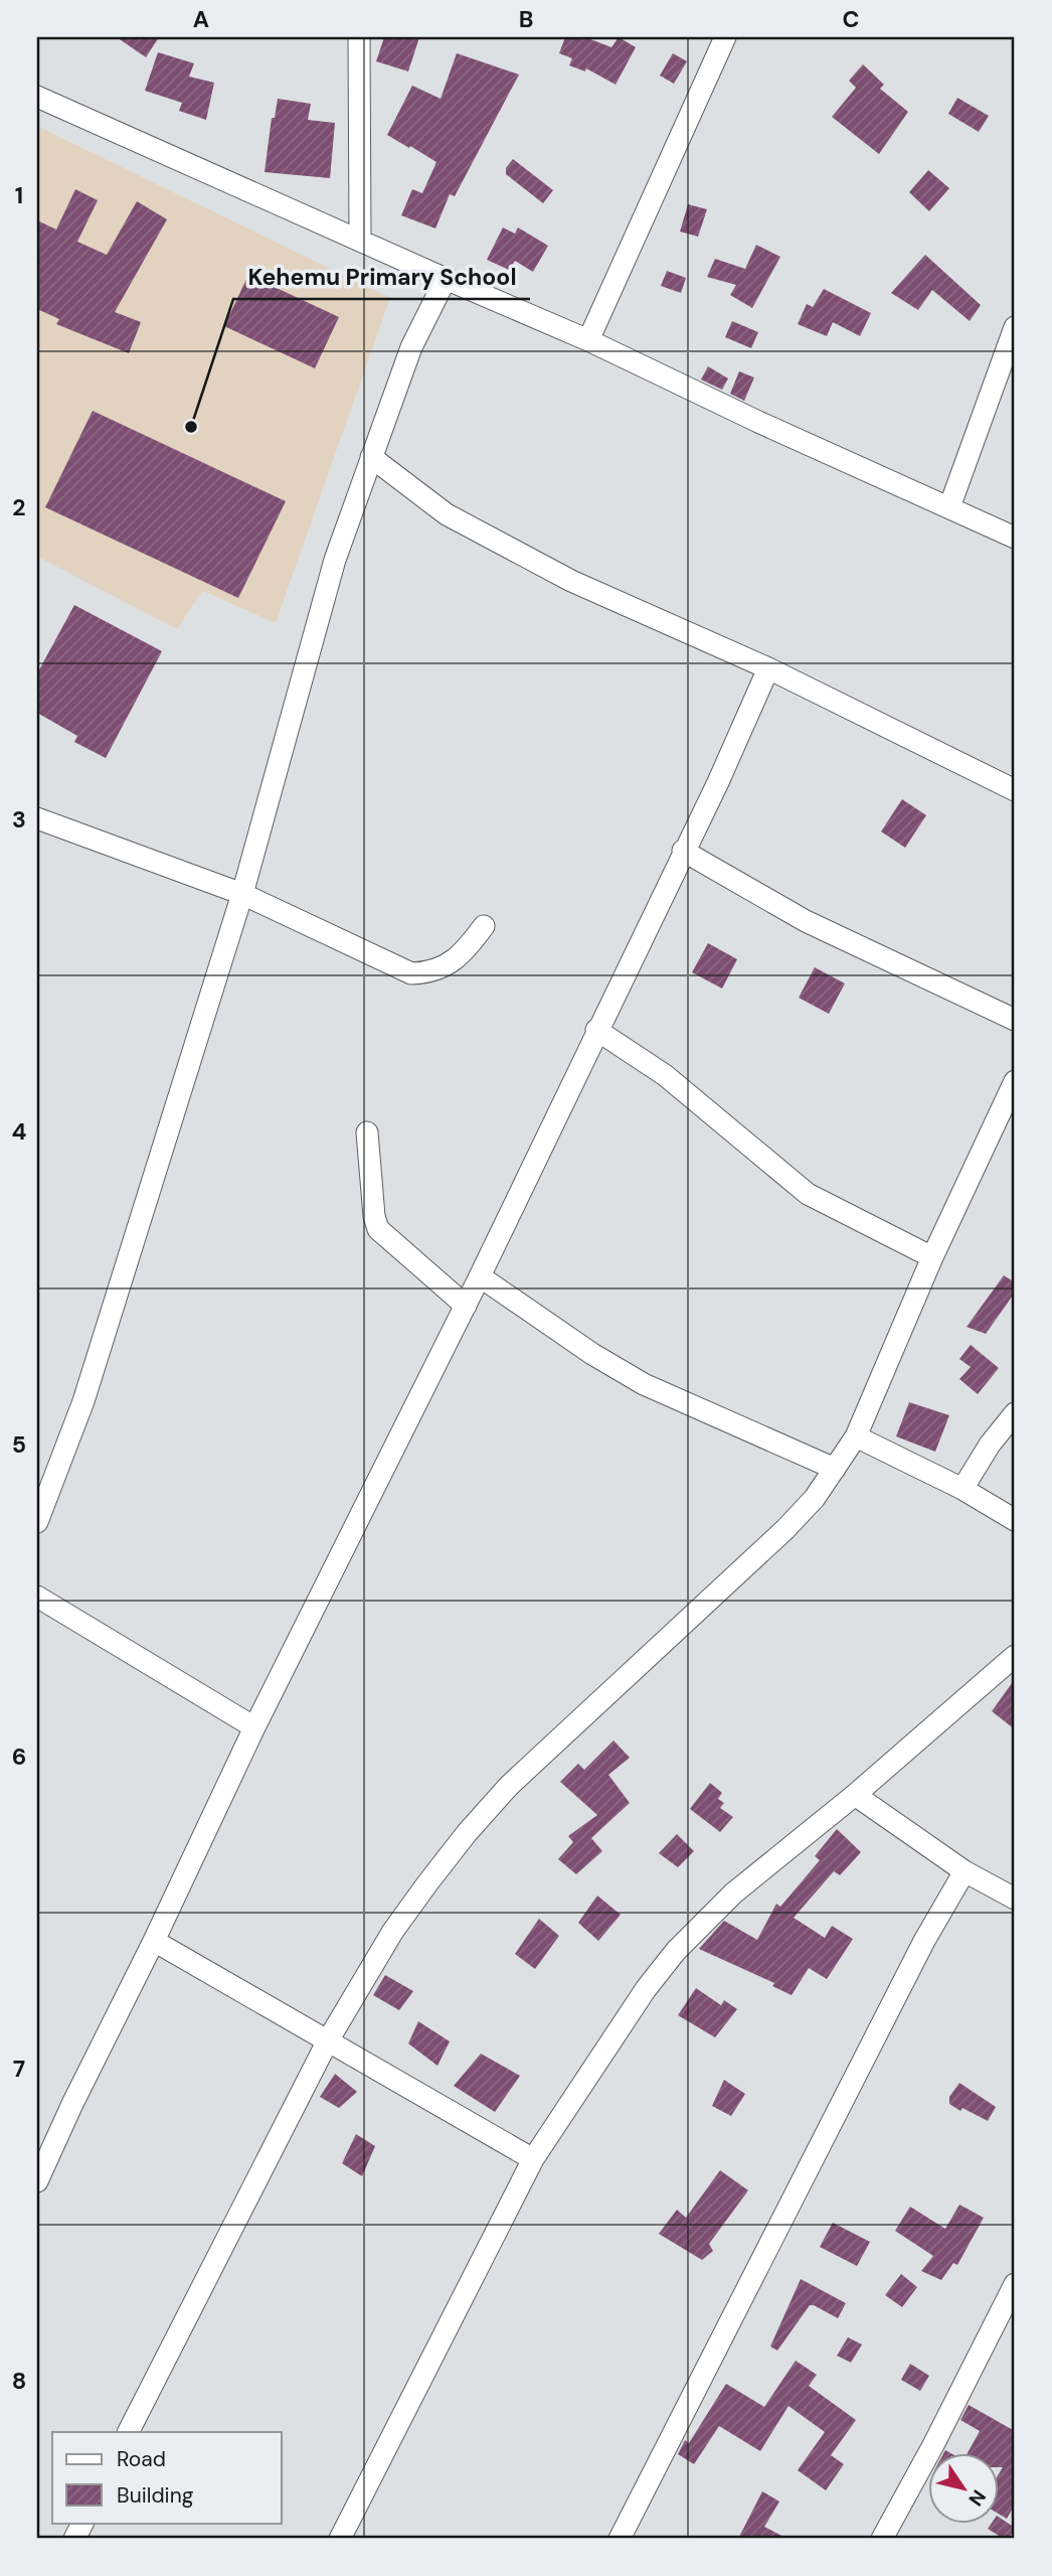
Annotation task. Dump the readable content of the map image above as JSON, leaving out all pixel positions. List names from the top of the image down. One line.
{"places":["Kehemu Primary School"],"legend":["Road","Building"],"north":"bottom right","grid":{"columns":["A","B","C"],"rows":["1","2","3","4","5","6","7","8"]}}
